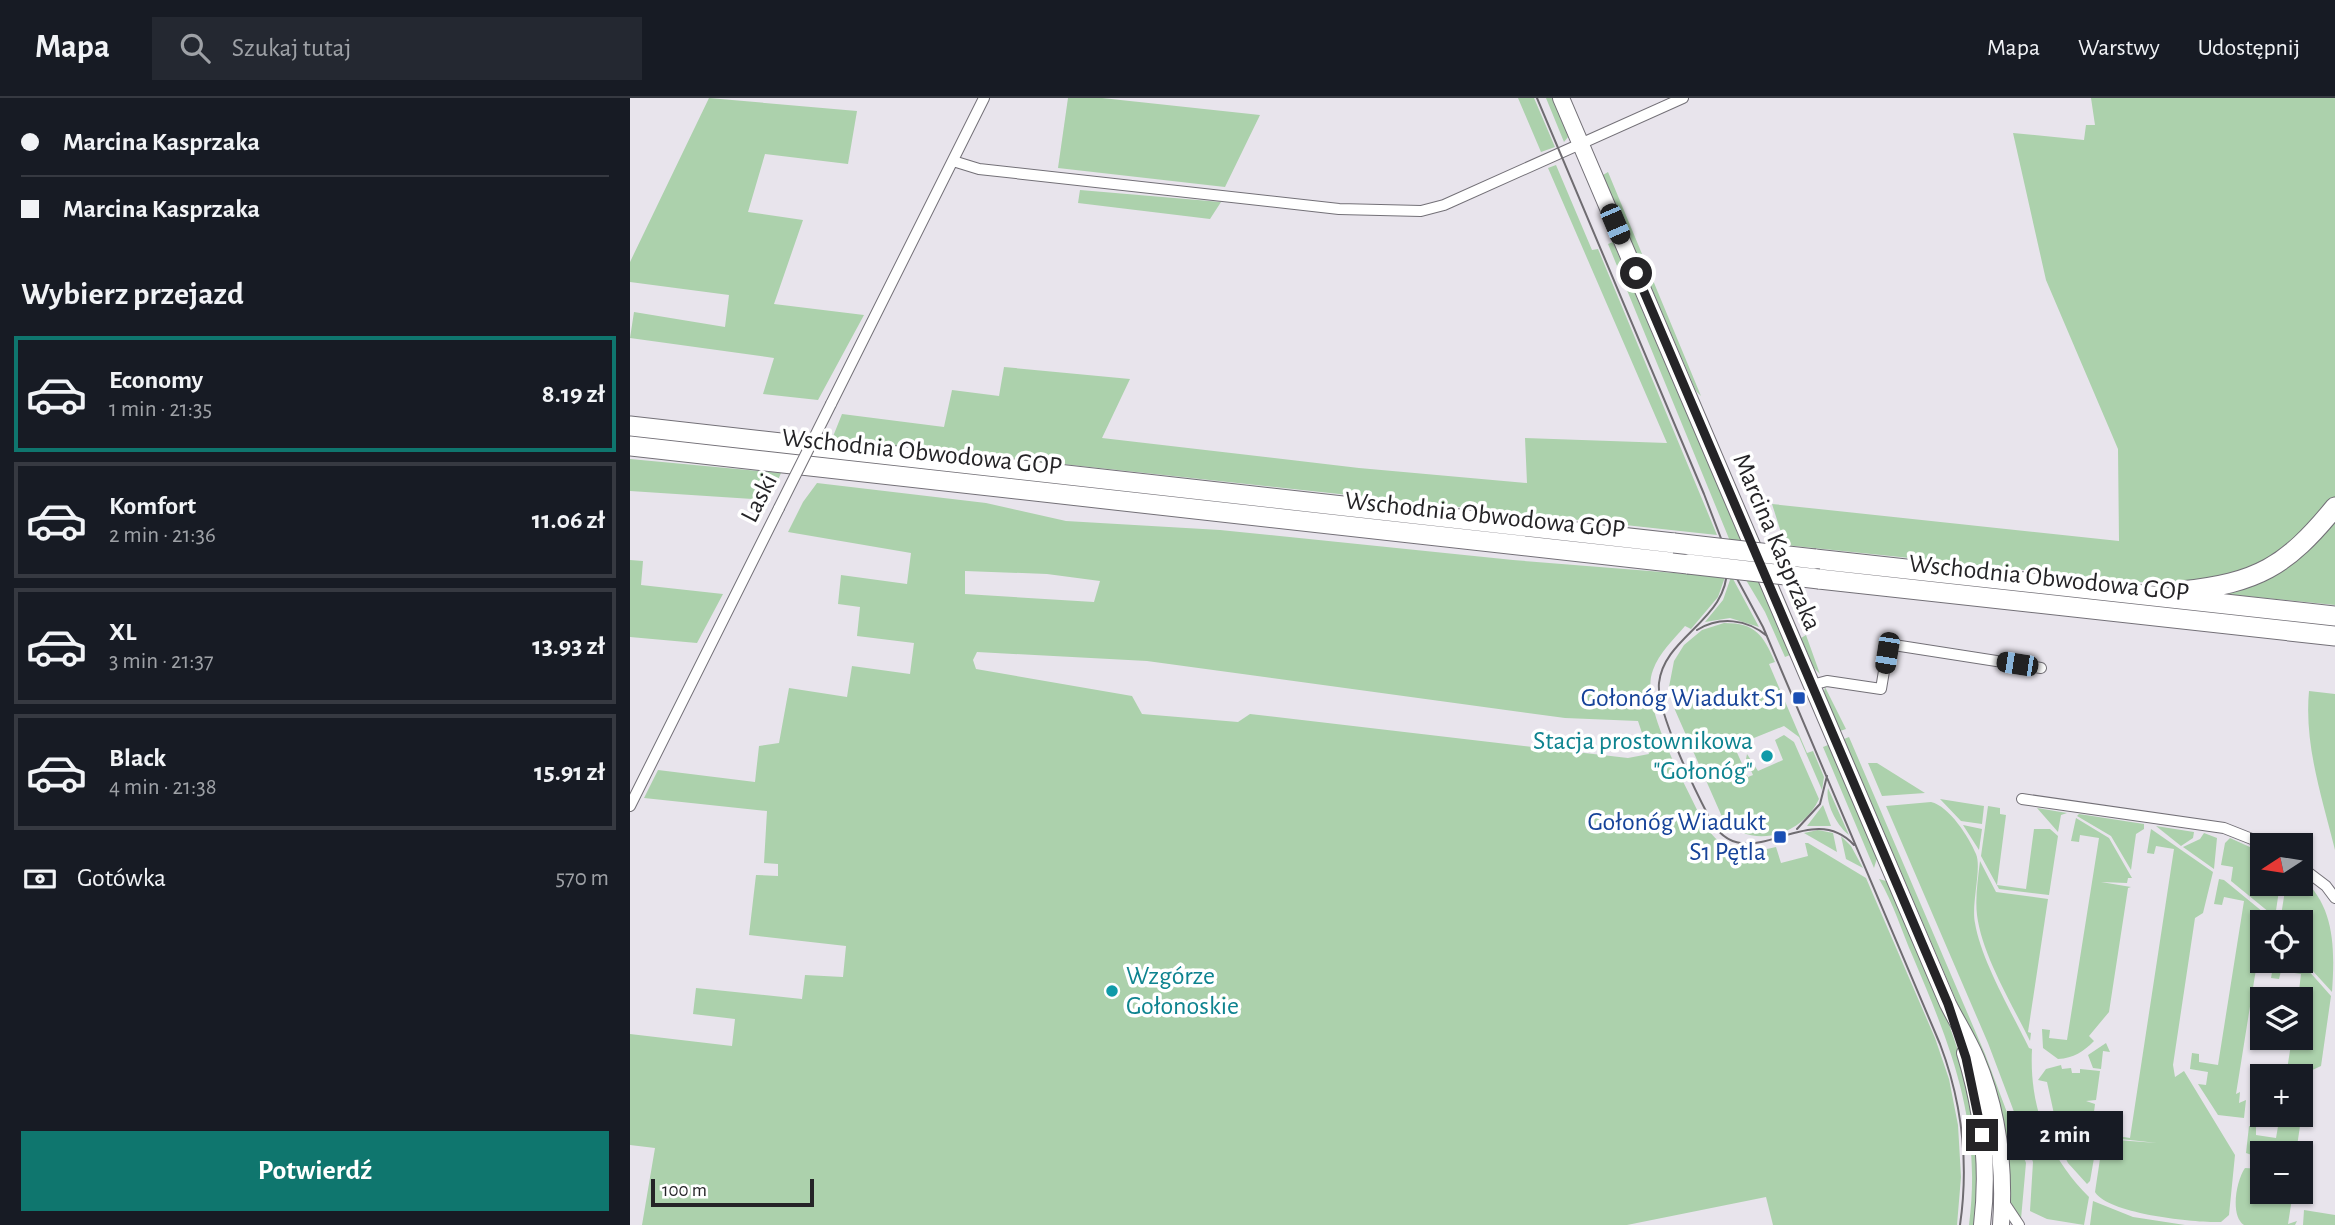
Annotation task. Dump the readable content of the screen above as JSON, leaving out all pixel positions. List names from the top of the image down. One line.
{"streets":{"highway":["Wschodnia Obwodowa GOP"],"street":["Laski","Marcina Kasprzaka"]},"places":{"transit":["Gołonóg Wiadukt S1","Gołonóg Wiadukt S1 Pętla"],"other":["Stacja prostownikowa \"Gołonóg\"","Wzgórze Gołonoskie"]},"scale_bar":"100 m","north":"left","page":{"header":"Mapa","search":"Szukaj tutaj","nav":["Mapa","Warstwy","Udostępnij"],"banner":["Marcina Kasprzaka","Marcina Kasprzaka"],"heading":"Wybierz przejazd","list":[{"name":"Economy","note":"1 min · 21:35","value":"8.19 zł"},{"name":"Komfort","note":"2 min · 21:36","value":"11.06 zł"},{"name":"XL","note":"3 min · 21:37","value":"13.93 zł"},{"name":"Black","note":"4 min · 21:38","value":"15.91 zł"}],"map_buttons":["+","−"],"pay":["Gotówka","570 m"],"bubble":"2 min","buttons":"Potwierdź","scale":"100 m"}}
